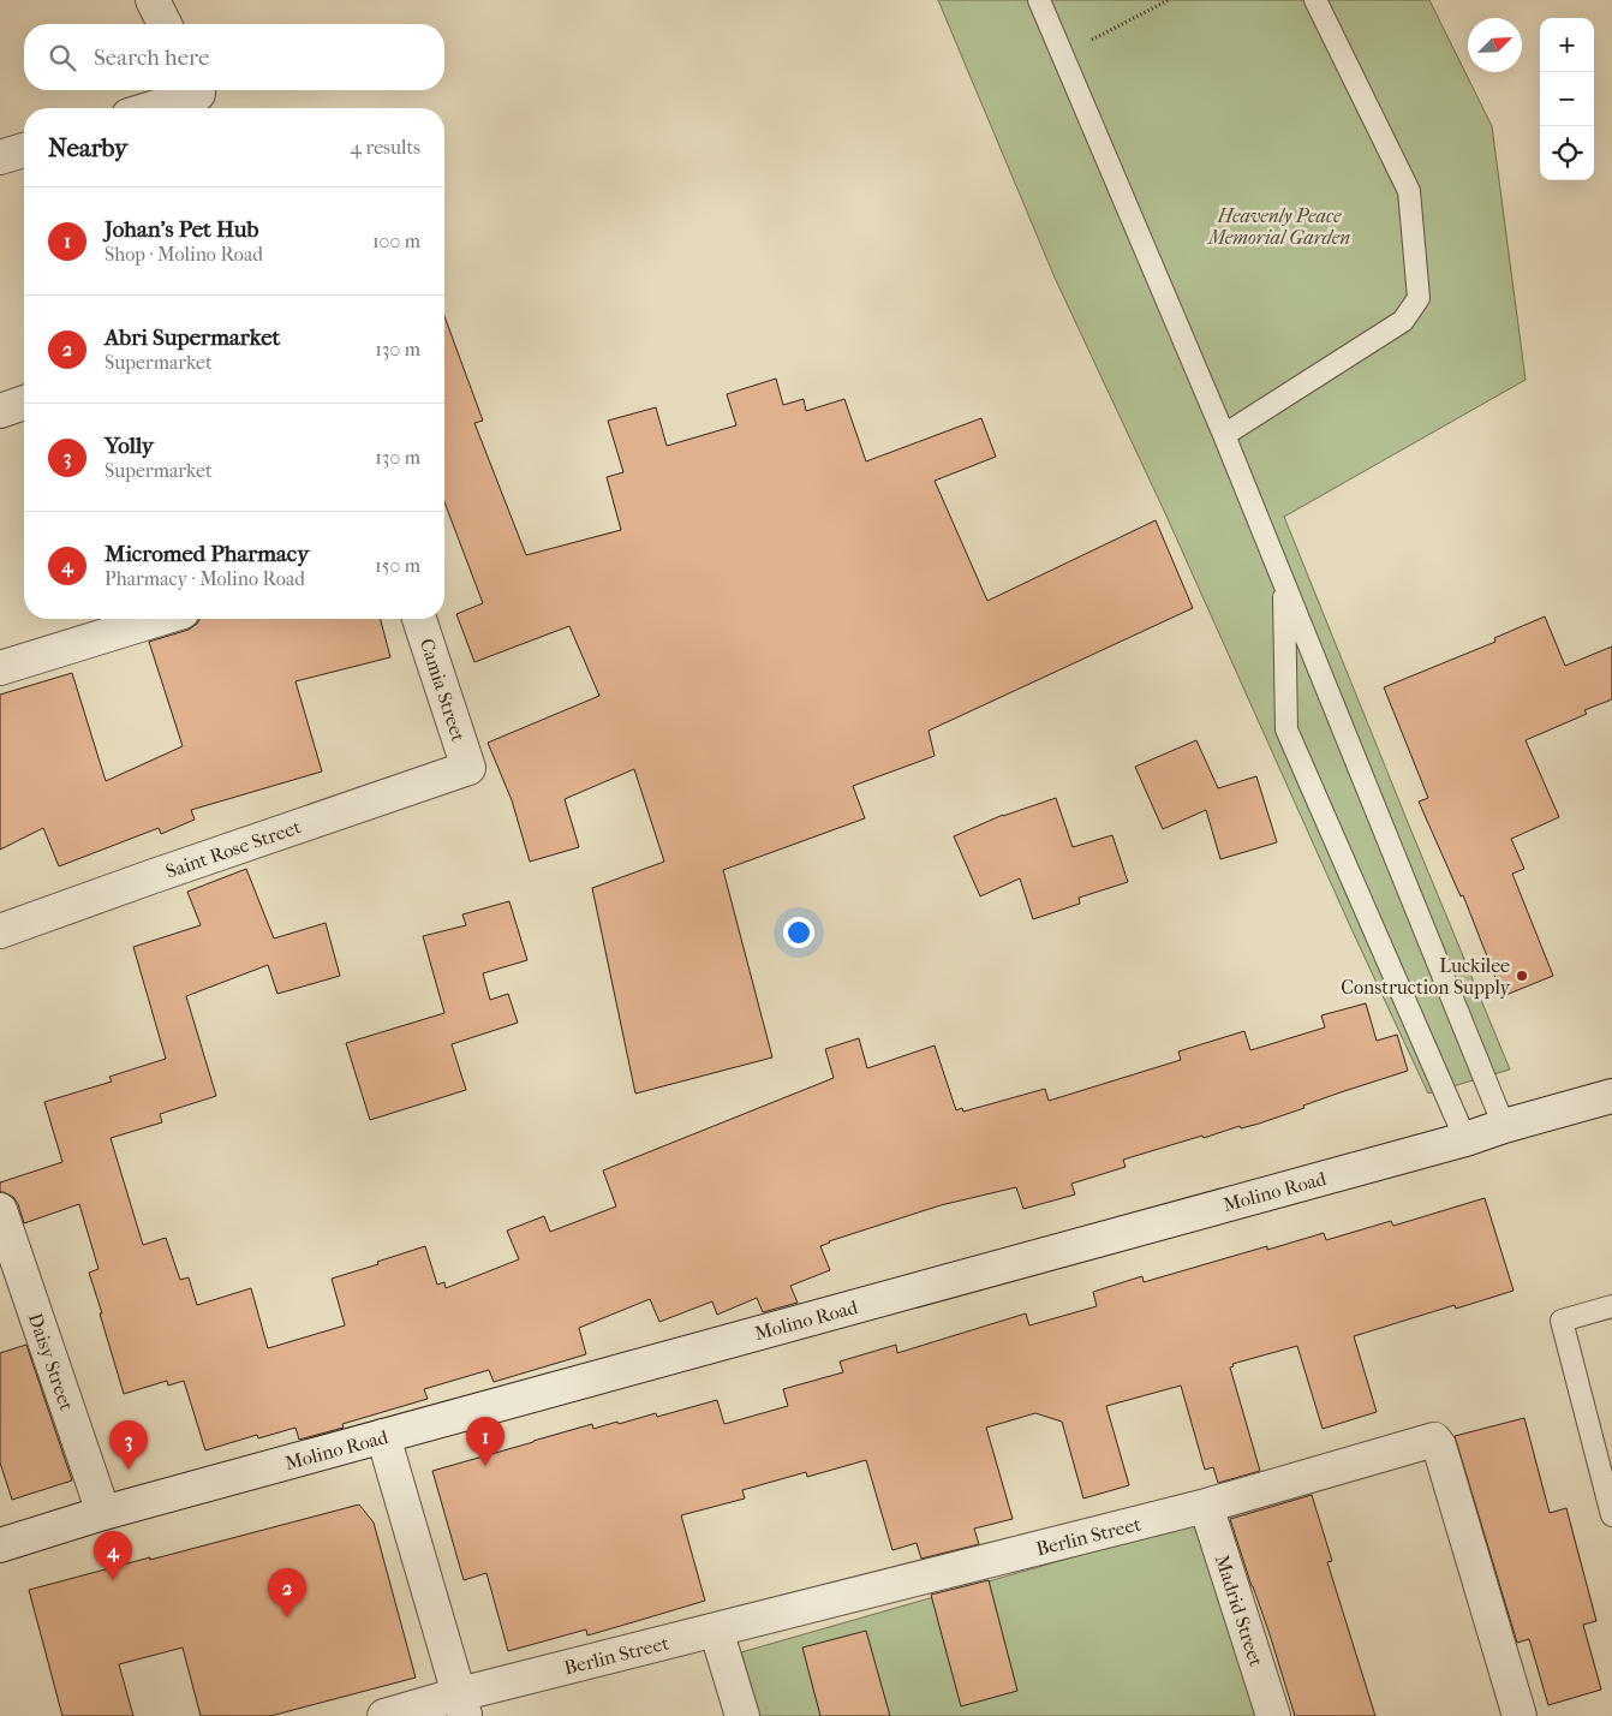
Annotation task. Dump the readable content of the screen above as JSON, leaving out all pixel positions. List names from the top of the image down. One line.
{"streets":{"street":["Camia Street","Saint Rose Street","Molino Road","Daisy Street","Berlin Street","Madrid Street"]},"crossings":[["Camia Street","Saint Rose Street"],["Molino Road","Daisy Street"],["Berlin Street","Madrid Street"]],"parks":["Heavenly Peace Memorial Garden"],"places":["Luckilee Construction Supply"],"north":"top right","page":{"map_buttons":["+","−"],"search":"Search here","heading":["Nearby","4 results"],"list":[{"mark":"1","name":"Johan's Pet Hub","note":"Shop · Molino Road","value":"100 m"},{"mark":"2","name":"Abri Supermarket","note":"Supermarket","value":"130 m"},{"mark":"3","name":"Yolly","note":"Supermarket","value":"130 m"},{"mark":"4","name":"Micromed Pharmacy","note":"Pharmacy · Molino Road","value":"150 m"}],"pins":["1","3","4","2"]}}
